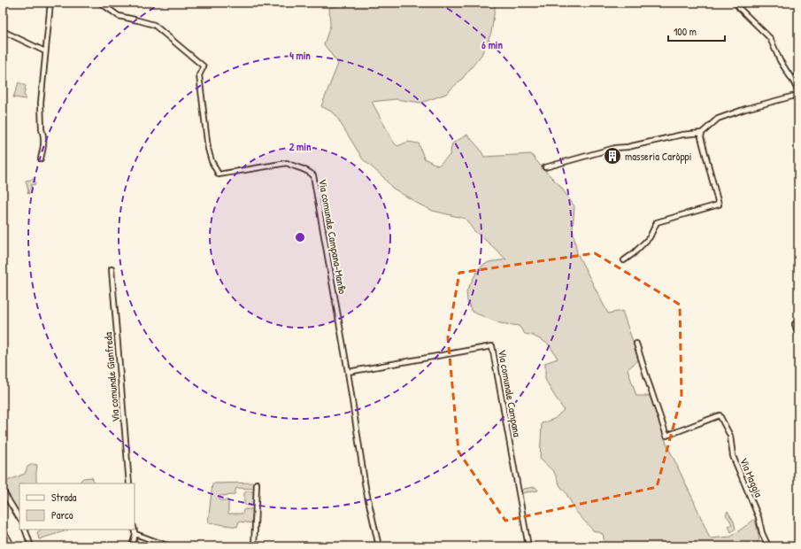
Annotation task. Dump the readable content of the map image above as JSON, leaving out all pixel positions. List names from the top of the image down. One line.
{"streets":{"street":["Via comunale Campana-Manfio","Via comunale Gianfreda","Via comunale Campana","Via Maggia"]},"crossings":[["Via comunale Campana-Manfio","Via comunale Campana"]],"places":{"building":["masseria Caròppi"]},"legend":["Strada","Parco"],"scale_bar":"100 m","rings":["6 min","4 min","2 min"]}
